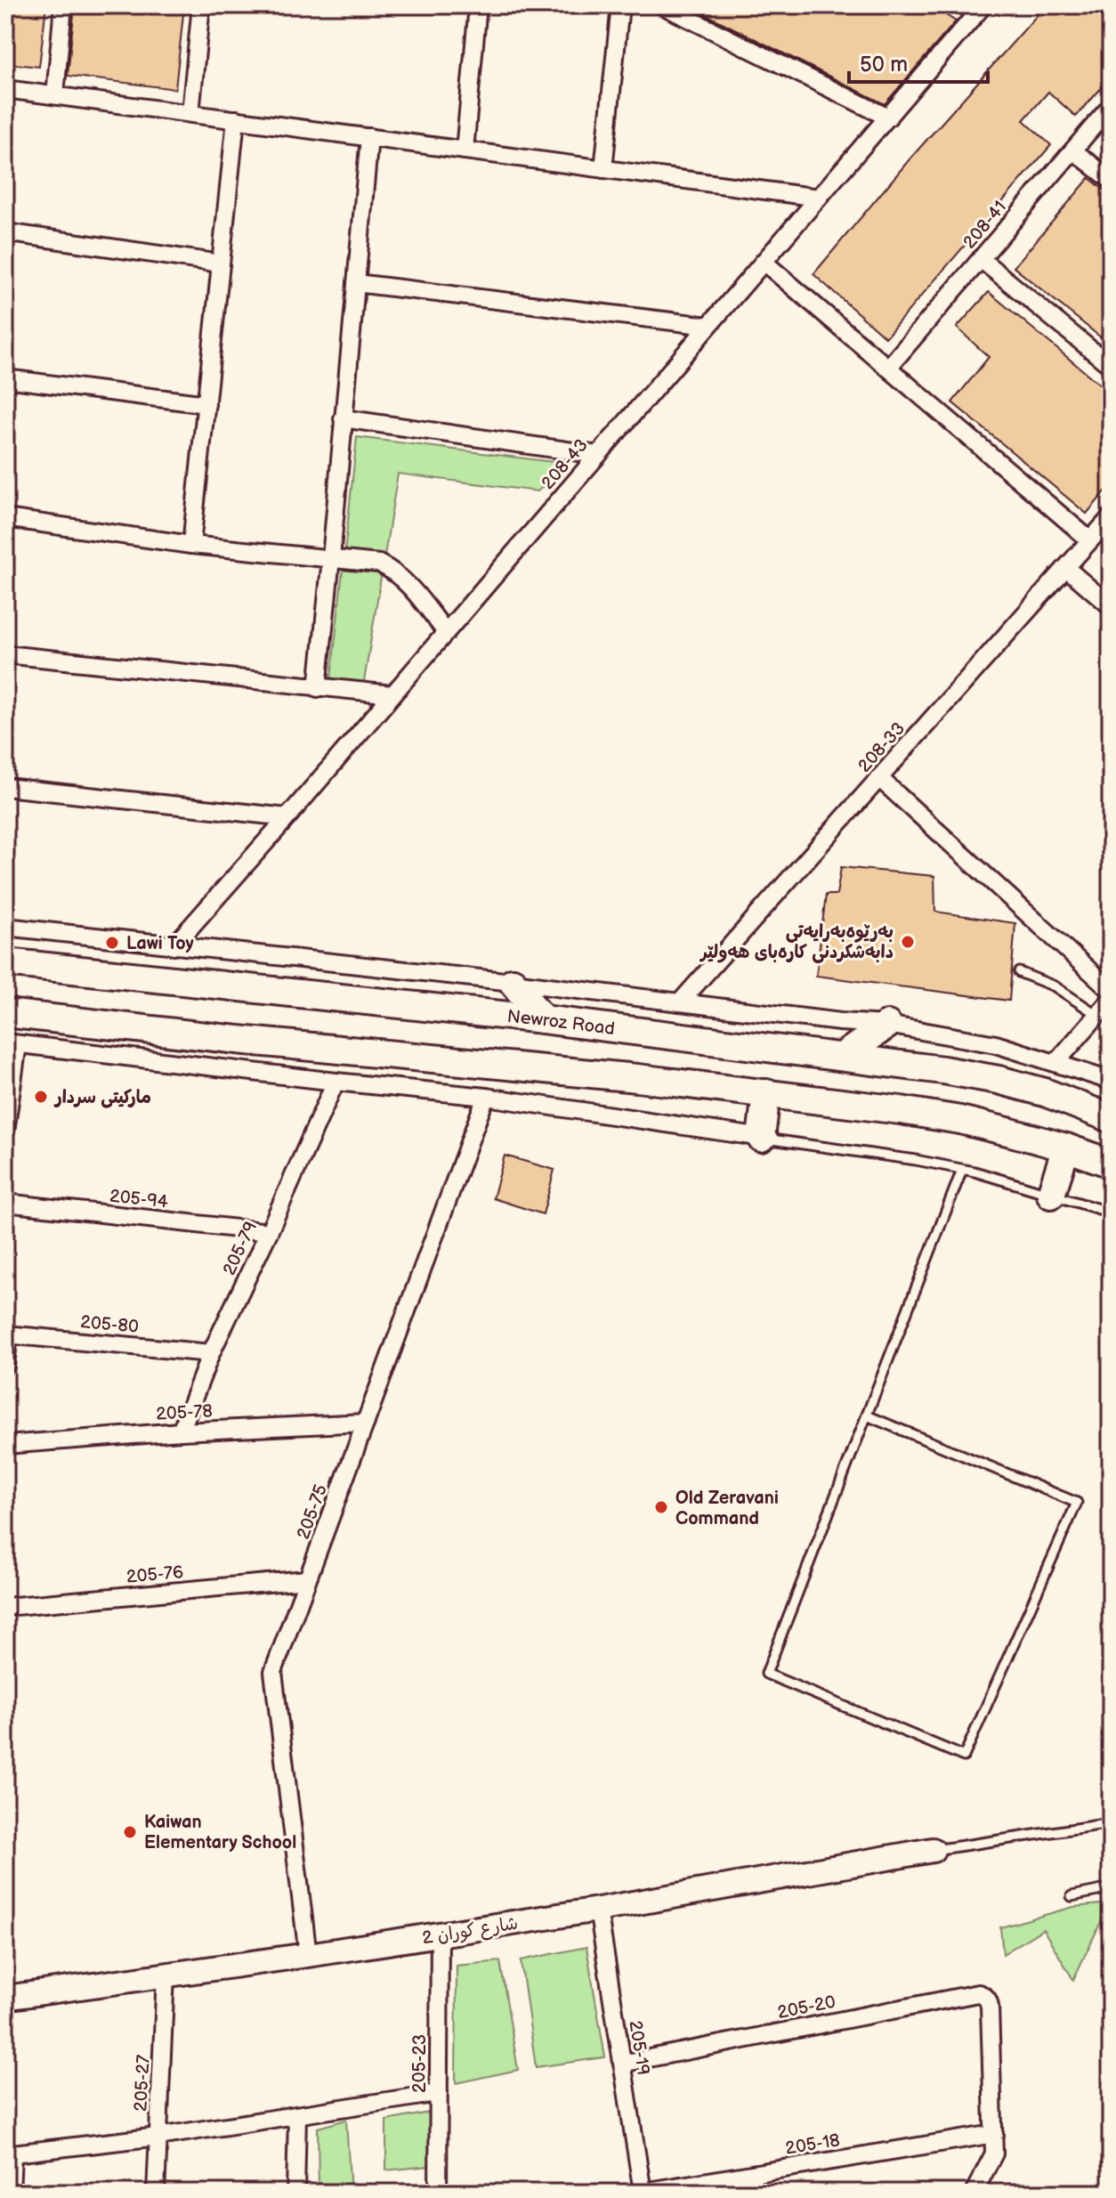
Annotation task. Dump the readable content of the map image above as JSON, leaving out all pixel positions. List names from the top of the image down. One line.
{"streets":{"main road":["Newroz Road"],"street":["208-41","208-43","208-33","205-94","205-79","205-80","205-78","205-75","205-76","شارع كوران 2","205-20","205-19","205-23","205-27","205-18"]},"crossings":[["205-94","205-79"],["205-79","205-80"],["205-79","205-78"],["205-78","205-75"],["205-75","205-76"],["205-75","شارع كوران 2"],["شارع كوران 2","205-19"],["شارع كوران 2","205-23"],["شارع كوران 2","205-27"],["205-20","205-19"],["205-20","205-18"],["205-19","205-18"]],"places":["بەرێوەبەرایەتی دابەشکردنی کارەبای هەولێر","Lawi Toy","ماركيتى سردار","Old Zeravani Command","Kaiwan Elementary School"],"scale_bar":"50 m"}
